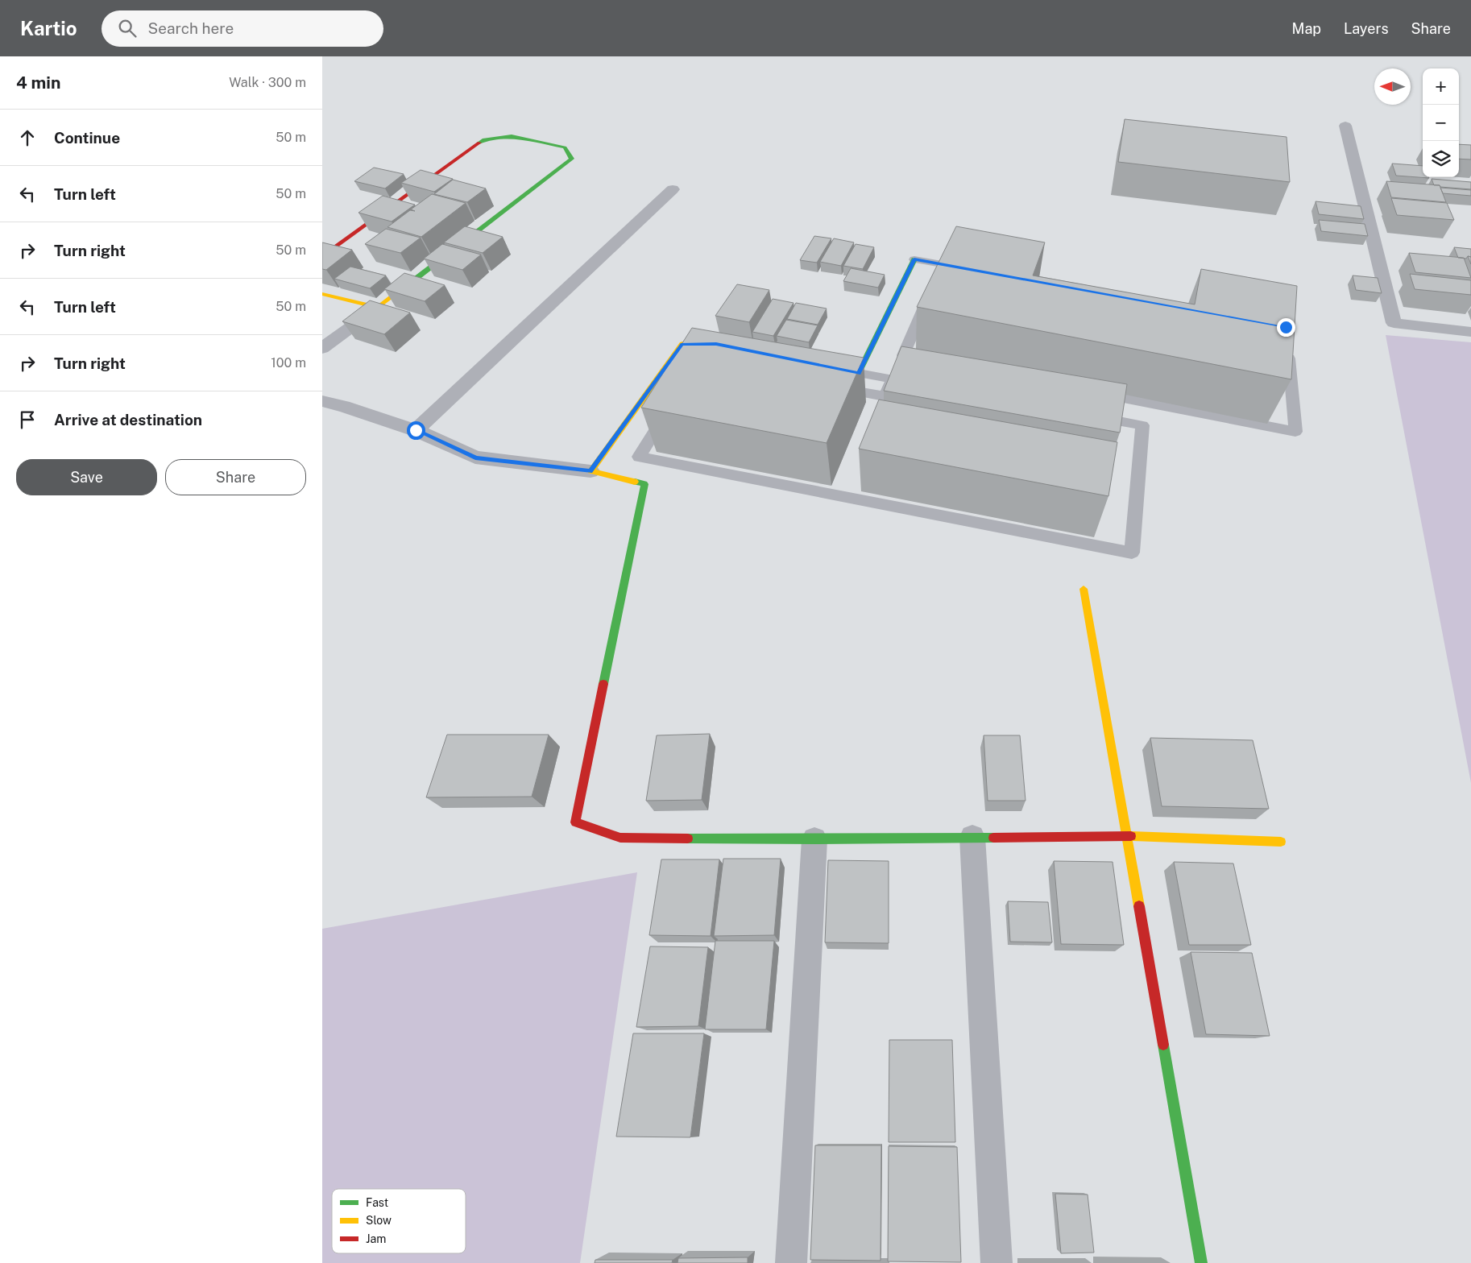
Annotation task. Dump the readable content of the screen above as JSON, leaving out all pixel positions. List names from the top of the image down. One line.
{"legend":["Fast","Slow","Jam"],"north":"left","page":{"header":"Kartio","search":"Search here","nav":["Map","Layers","Share"],"heading":["4 min","Walk · 300 m"],"map_buttons":["+","−"],"list":[["Continue","50 m"],["Turn left","50 m"],["Turn right","50 m"],["Turn left","50 m"],["Turn right","100 m"],"Arrive at destination"],"buttons":["Save","Share"]}}
